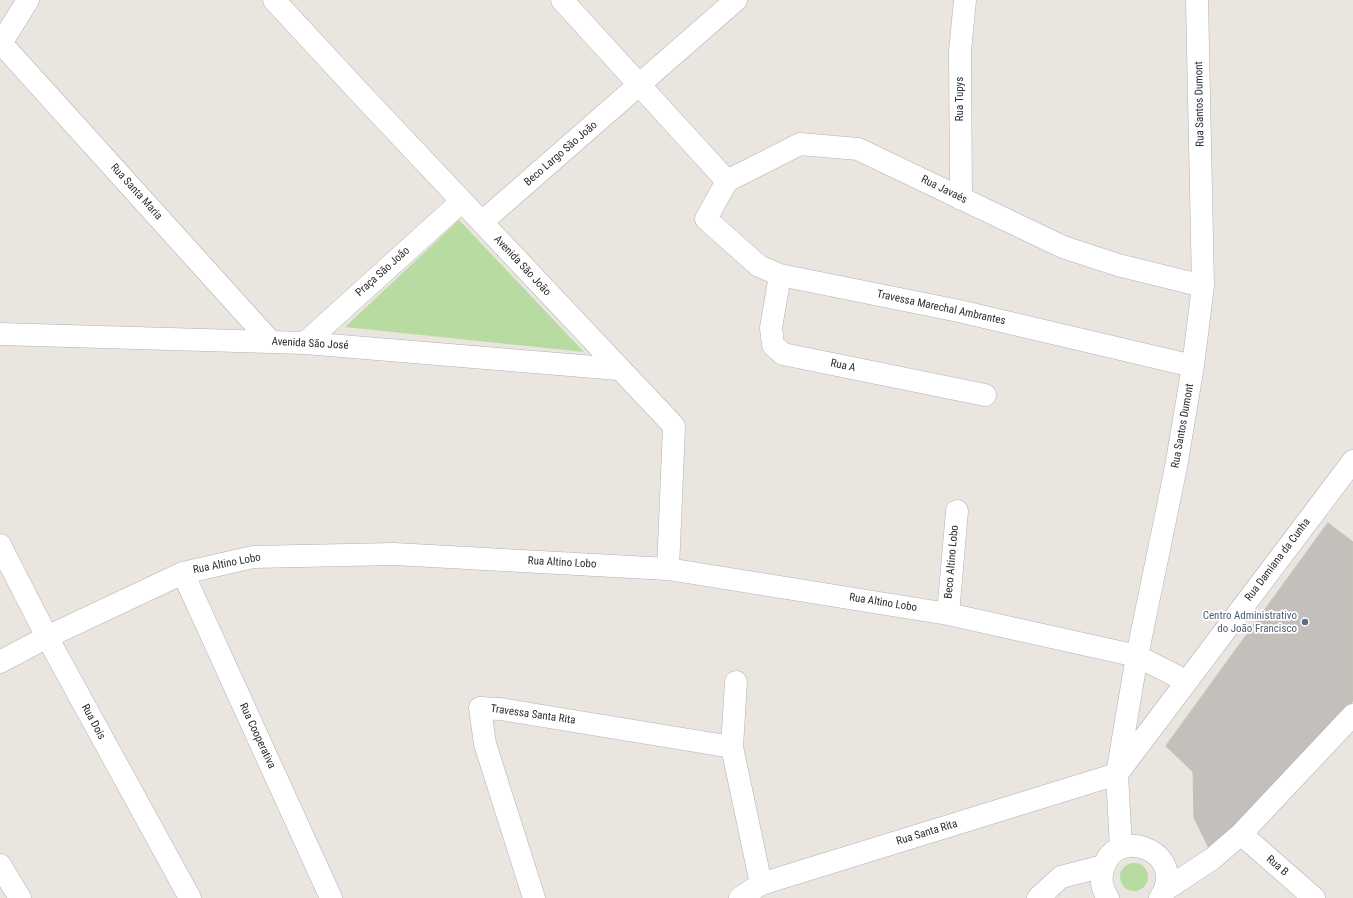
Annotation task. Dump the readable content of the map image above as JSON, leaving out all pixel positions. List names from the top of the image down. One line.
{"streets":{"street":["Rua Tupys","Rua Santos Dumont","Beco Largo São João","Rua Javaés","Rua Santa Maria","Avenida São João","Praça São João","Travessa Marechal Ambrantes","Avenida São José","Rua A","Rua Damiana da Cunha","Beco Altino Lobo","Rua Altino Lobo","Travessa Santa Rita","Rua Dois","Rua Cooperativa","Rua Santa Rita","Rua B"]},"crossings":[["Rua Tupys","Rua Javaés"],["Rua Santos Dumont","Rua Javaés"],["Rua Santos Dumont","Travessa Marechal Ambrantes"],["Rua Santos Dumont","Rua Damiana da Cunha"],["Rua Santos Dumont","Rua Altino Lobo"],["Rua Santos Dumont","Rua Santa Rita"],["Beco Largo São João","Avenida São João"],["Rua Javaés","Travessa Marechal Ambrantes"],["Rua Santa Maria","Avenida São José"],["Avenida São João","Praça São João"],["Avenida São João","Avenida São José"],["Avenida São João","Rua Altino Lobo"],["Praça São João","Avenida São José"],["Travessa Marechal Ambrantes","Rua A"],["Rua Damiana da Cunha","Rua Altino Lobo"],["Rua Damiana da Cunha","Rua Santa Rita"],["Beco Altino Lobo","Rua Altino Lobo"],["Rua Altino Lobo","Rua Dois"],["Rua Altino Lobo","Rua Cooperativa"]],"places":["Centro Administrativo do João Francisco"]}
